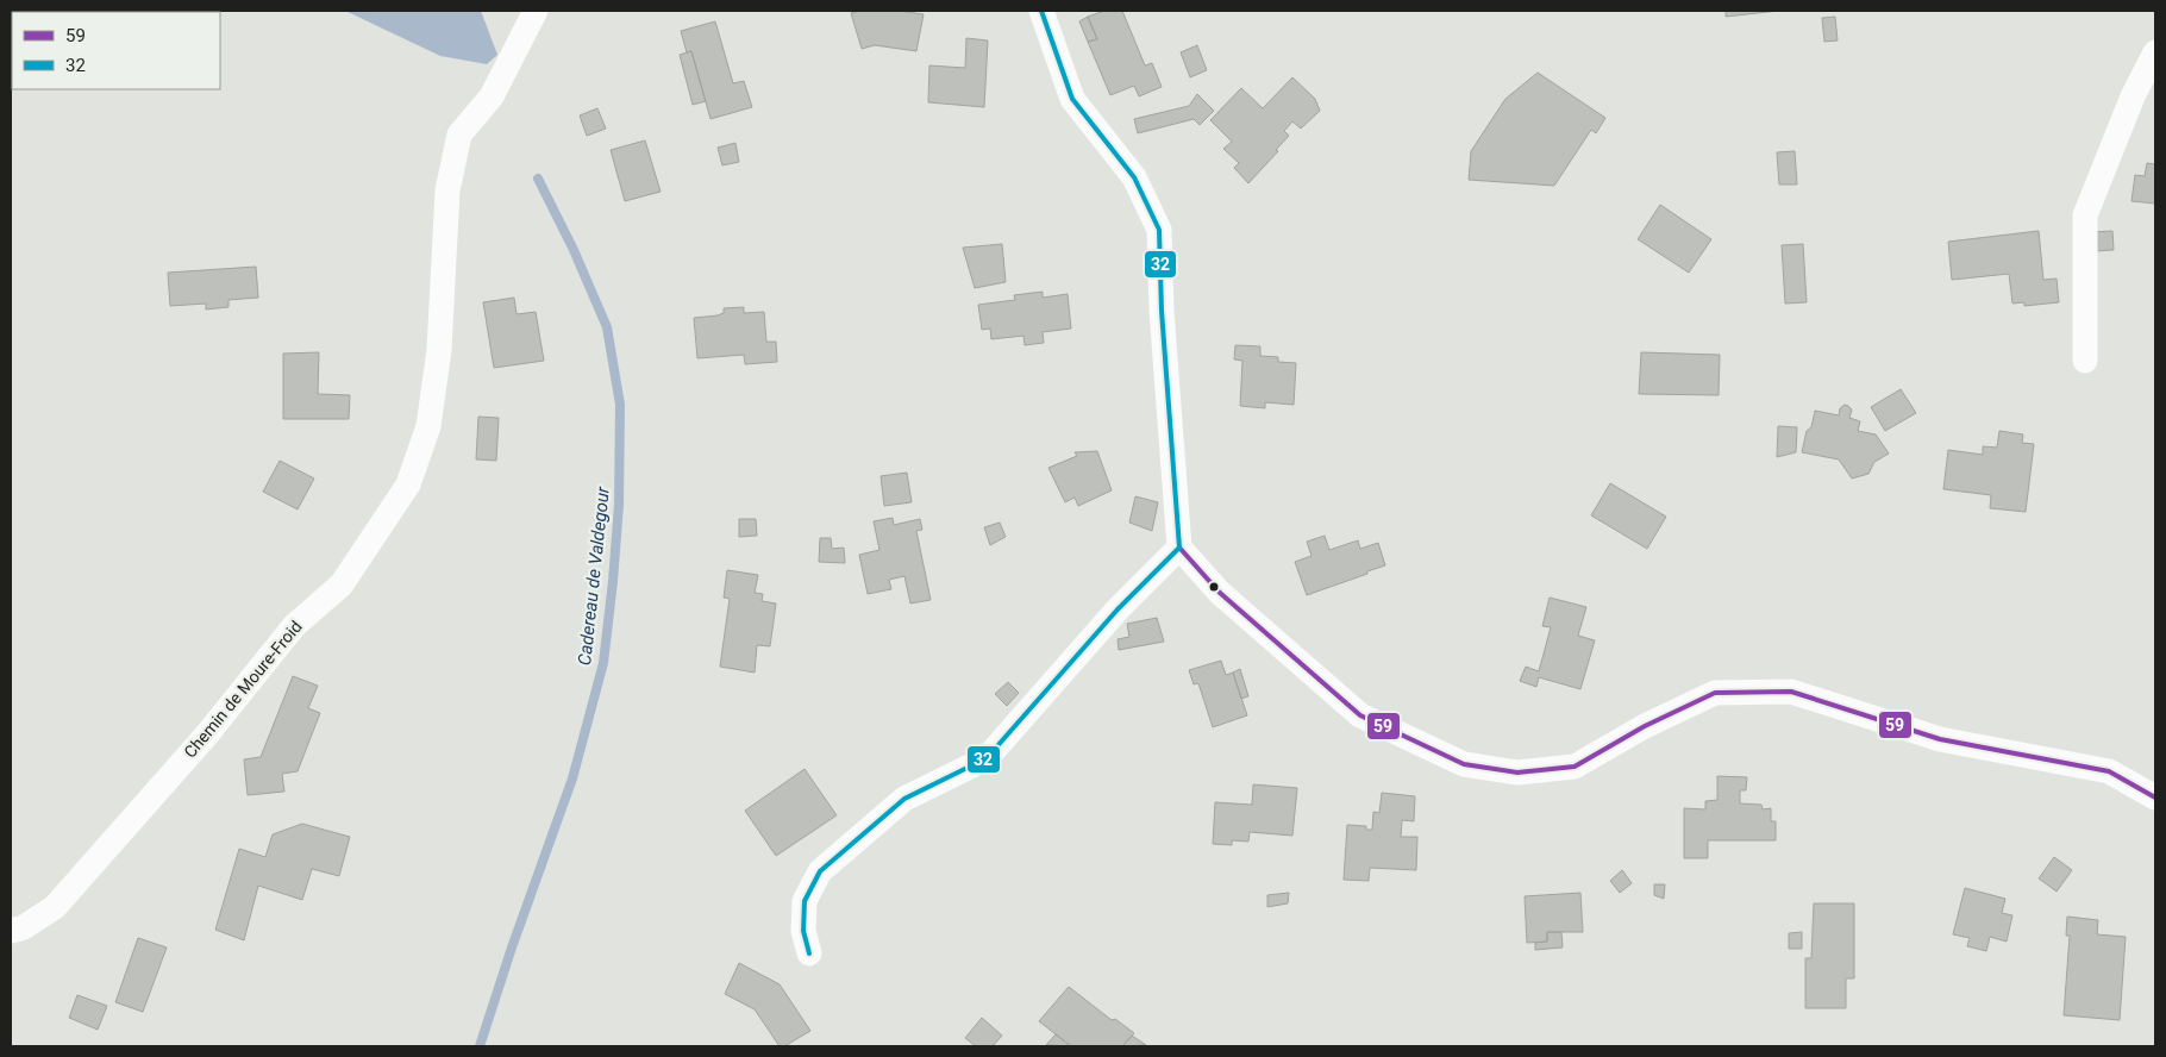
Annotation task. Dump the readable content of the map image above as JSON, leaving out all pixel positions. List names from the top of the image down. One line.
{"streets":{"street":["Chemin de Moure-Froid"]},"water":["Cadereau de Valdegour"],"lines":["transit line 32","transit line 59"],"legend":["59","32"]}
